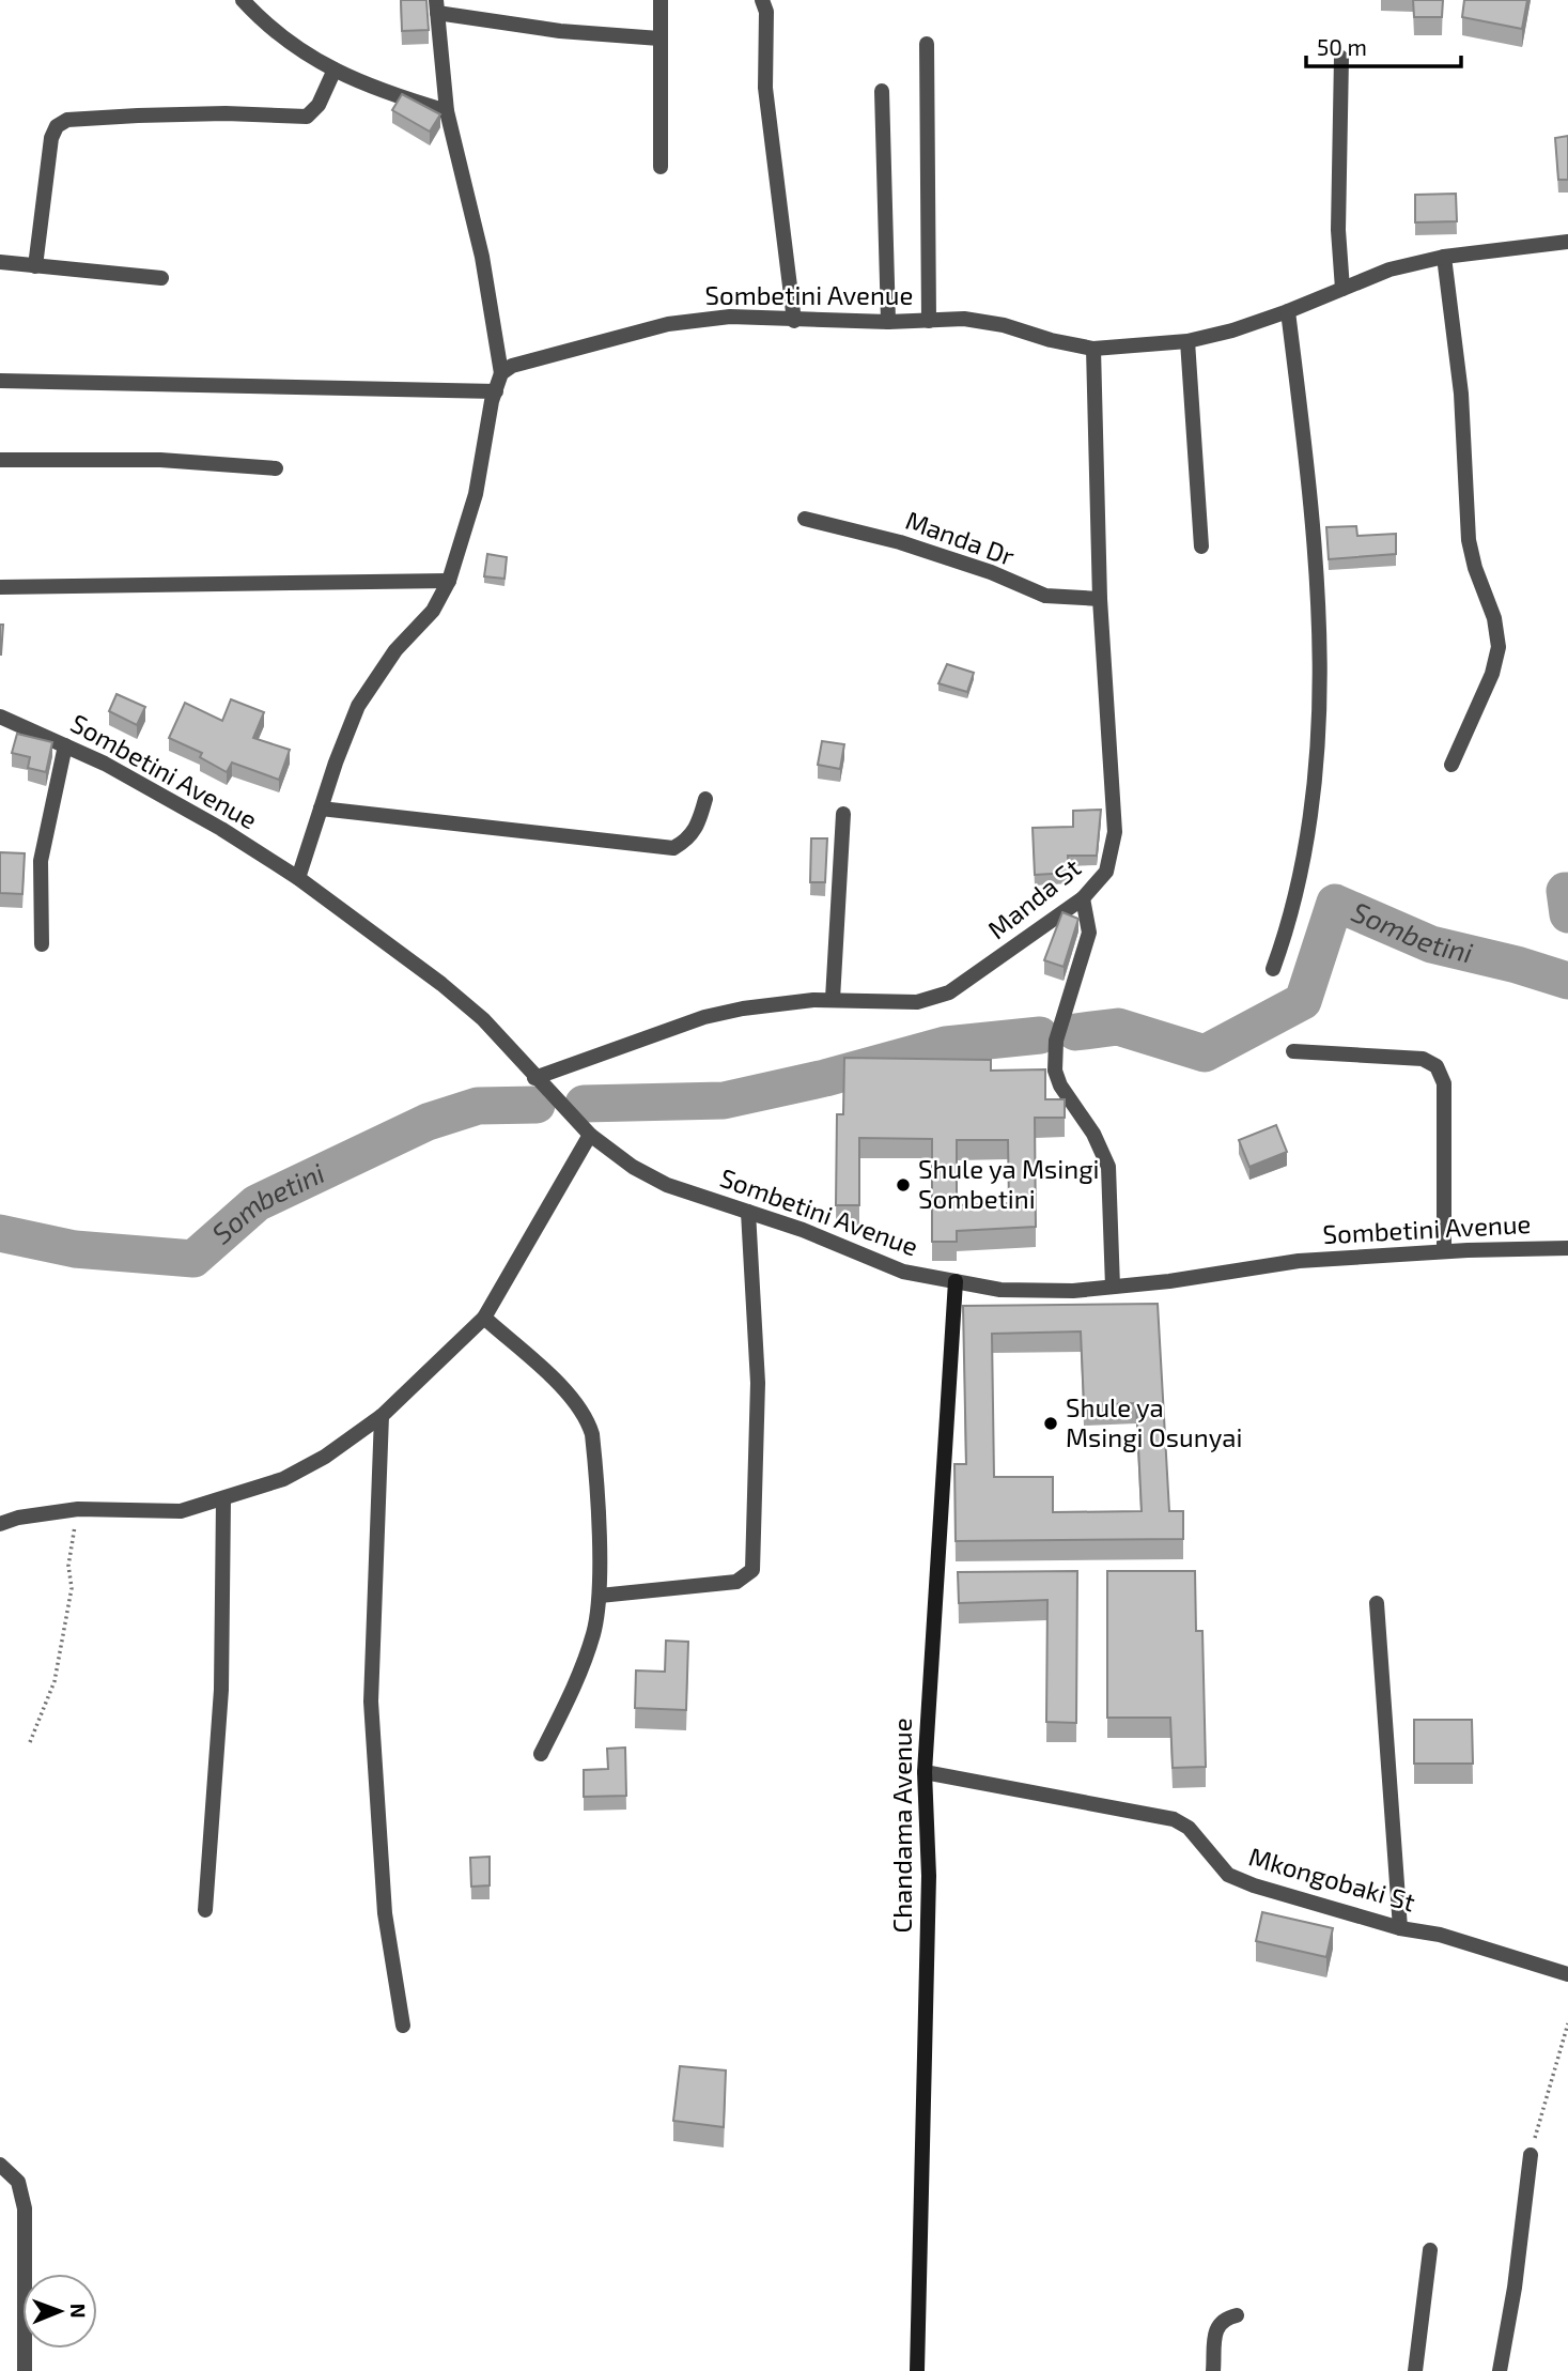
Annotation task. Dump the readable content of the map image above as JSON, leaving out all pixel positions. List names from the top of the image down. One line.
{"streets":{"street":["Sombetini Avenue","Manda Dr","Manda St","Chandama Avenue","Mkongobaki St"]},"crossings":[["Sombetini Avenue","Manda St"],["Sombetini Avenue","Chandama Avenue"],["Manda Dr","Manda St"],["Chandama Avenue","Mkongobaki St"]],"water":["Sombetini"],"places":["Shule ya Msingi Sombetini","Shule ya Msingi Osunyai"],"scale_bar":"50 m","north":"right"}
